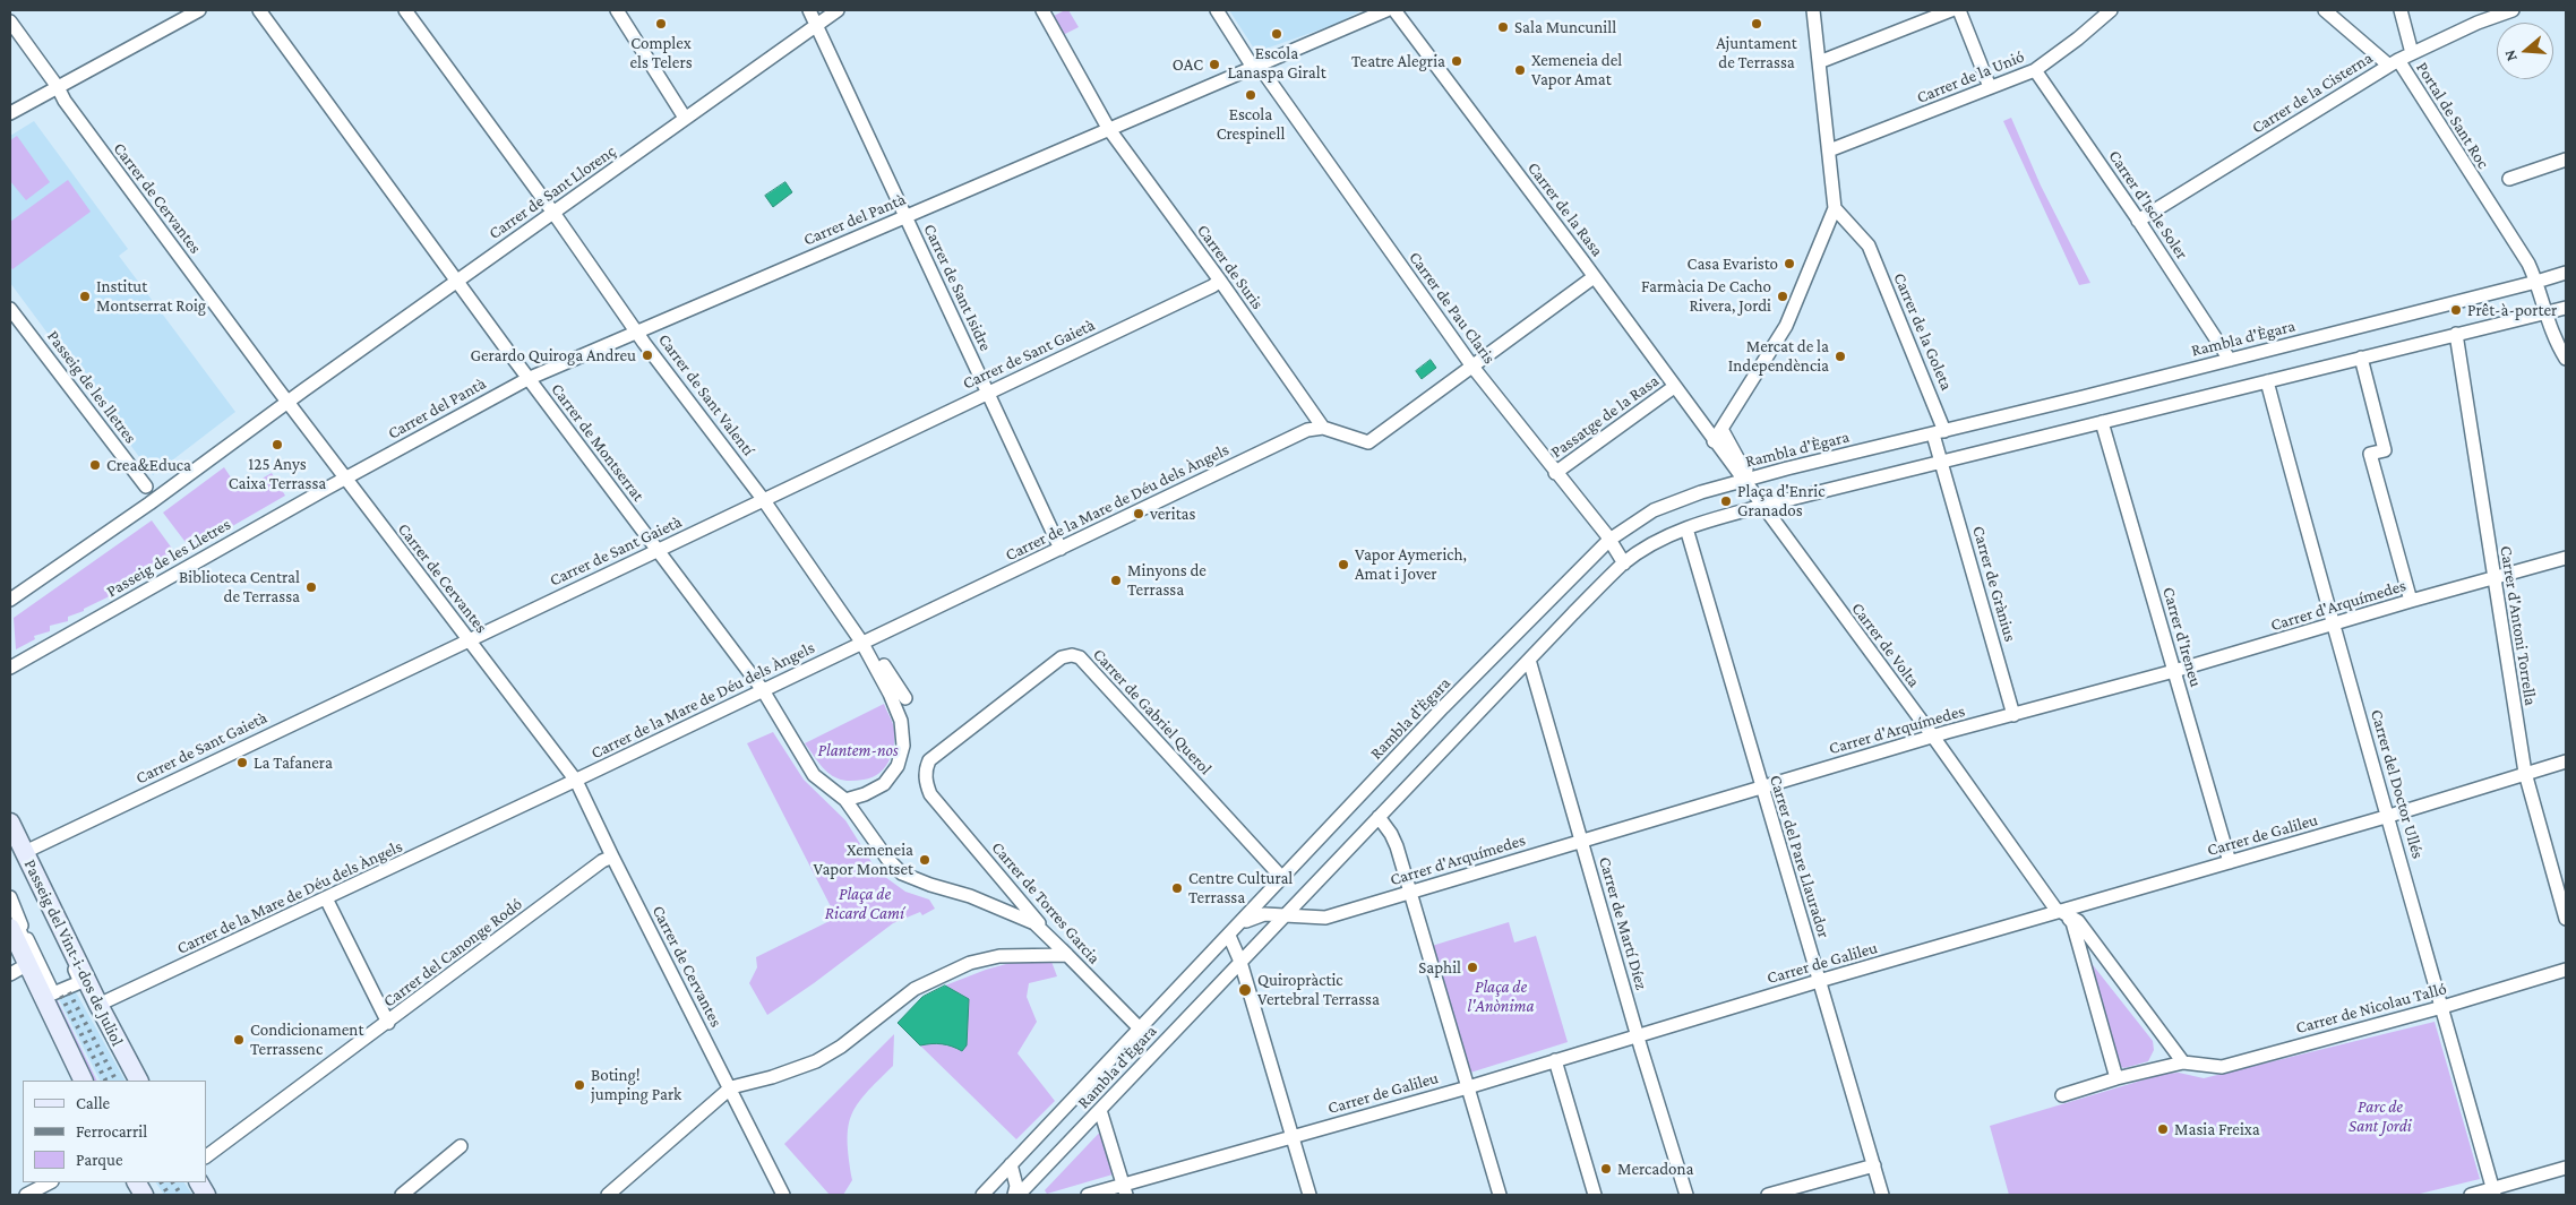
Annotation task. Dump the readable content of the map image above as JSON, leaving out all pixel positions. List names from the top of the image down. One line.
{"streets":{"street":["Carrer de la Unió","Carrer de la Cisterna","Portal de Sant Roc","Carrer de Sant Llorenç","Carrer de Cervantes","Carrer d'Iscle Soler","Carrer de la Rasa","Carrer del Pantà","Carrer de Suris","Carrer de Sant Isidre","Carrer de Pau Claris","Carrer de la Goleta","Rambla d'Ègara","Carrer de Sant Gaietà","Passeig de les lletres","Carrer de Sant Valentí","Passatge de la Rasa","Carrer de Montserrat","Carrer de la Mare de Déu dels Àngels","Passeig de les Lletres","Carrer de Grànius","Carrer d'Arquímedes","Carrer d'Antoni Torrella","Carrer d'Ireneu","Carrer de Volta","Carrer de Gabriel Querol","Carrer del Doctor Ullés","Carrer de Galileu","Carrer del Pare Llaurador","Carrer de Torres Garcia","Carrer de Martí Díez","Passeig del Vint-i-dos de Juliol","Carrer del Canonge Rodó","Carrer de Nicolau Talló"]},"crossings":[["Carrer de la Unió","Carrer d'Iscle Soler"],["Carrer de la Cisterna","Portal de Sant Roc"],["Carrer de la Cisterna","Carrer d'Iscle Soler"],["Portal de Sant Roc","Rambla d'Ègara"],["Carrer de Sant Llorenç","Carrer de Cervantes"],["Carrer de Sant Llorenç","Carrer de Sant Isidre"],["Carrer de Sant Llorenç","Carrer de Sant Valentí"],["Carrer de Sant Llorenç","Carrer de Montserrat"],["Carrer de Cervantes","Carrer del Pantà"],["Carrer de Cervantes","Carrer de Sant Gaietà"],["Carrer de Cervantes","Carrer de la Mare de Déu dels Àngels"],["Carrer de Cervantes","Passeig de les Lletres"],["Carrer de Cervantes","Carrer del Canonge Rodó"],["Carrer d'Iscle Soler","Rambla d'Ègara"],["Carrer de la Rasa","Passatge de la Rasa"],["Carrer del Pantà","Carrer de Suris"],["Carrer del Pantà","Carrer de Sant Isidre"],["Carrer del Pantà","Carrer de Pau Claris"],["Carrer del Pantà","Carrer de Sant Valentí"],["Carrer del Pantà","Carrer de Montserrat"],["Carrer del Pantà","Passeig de les Lletres"],["Carrer de Suris","Carrer de Sant Gaietà"],["Carrer de Suris","Carrer de la Mare de Déu dels Àngels"],["Carrer de Sant Isidre","Carrer de Sant Gaietà"],["Carrer de Sant Isidre","Carrer de la Mare de Déu dels Àngels"],["Carrer de Pau Claris","Rambla d'Ègara"],["Carrer de Pau Claris","Passatge de la Rasa"],["Carrer de la Goleta","Rambla d'Ègara"],["Carrer de la Goleta","Carrer de Grànius"],["Rambla d'Ègara","Carrer de Grànius"],["Rambla d'Ègara","Carrer d'Arquímedes"],["Rambla d'Ègara","Carrer d'Antoni Torrella"],["Rambla d'Ègara","Carrer d'Ireneu"],["Rambla d'Ègara","Carrer de Volta"],["Rambla d'Ègara","Carrer de Gabriel Querol"],["Rambla d'Ègara","Carrer del Doctor Ullés"],["Rambla d'Ègara","Carrer del Pare Llaurador"],["Rambla d'Ègara","Carrer de Torres Garcia"],["Rambla d'Ègara","Carrer de Martí Díez"],["Carrer de Sant Gaietà","Carrer de Sant Valentí"],["Carrer de Sant Gaietà","Carrer de Montserrat"],["Carrer de Sant Gaietà","Passeig del Vint-i-dos de Juliol"],["Carrer de Sant Valentí","Carrer de Montserrat"],["Carrer de Sant Valentí","Carrer de la Mare de Déu dels Àngels"],["Carrer de Montserrat","Carrer de la Mare de Déu dels Àngels"],["Carrer de Montserrat","Carrer de Torres Garcia"],["Carrer de la Mare de Déu dels Àngels","Passeig del Vint-i-dos de Juliol"],["Carrer de Grànius","Carrer d'Arquímedes"],["Carrer d'Arquímedes","Carrer d'Antoni Torrella"],["Carrer d'Arquímedes","Carrer d'Ireneu"],["Carrer d'Arquímedes","Carrer de Volta"],["Carrer d'Arquímedes","Carrer del Doctor Ullés"],["Carrer d'Arquímedes","Carrer del Pare Llaurador"],["Carrer d'Arquímedes","Carrer de Martí Díez"],["Carrer d'Antoni Torrella","Carrer de Galileu"],["Carrer d'Ireneu","Carrer de Galileu"],["Carrer de Volta","Carrer de Galileu"],["Carrer de Volta","Carrer de Nicolau Talló"],["Carrer de Gabriel Querol","Carrer de Torres Garcia"],["Carrer del Doctor Ullés","Carrer de Galileu"],["Carrer del Doctor Ullés","Carrer de Nicolau Talló"],["Carrer de Galileu","Carrer del Pare Llaurador"],["Carrer de Galileu","Carrer de Martí Díez"]],"parks":["Plantem-nos","Plaça de Ricard Camí","Plaça de l'Anònima","Parc de Sant Jordi"],"places":["Complex els Telers","Ajuntament de Terrassa","Sala Muncunill","Escola Lanaspa Giralt","Teatre Alegria","OAC","Xemeneia del Vapor Amat","Escola Crespinell","Casa Evaristo","Institut Montserrat Roig","Farmàcia De Cacho Rivera, Jordi","Prêt-à-porter","Gerardo Quiroga Andreu","Mercat de la Independència","125 Anys Caixa Terrassa","Crea&Educa","Plaça d'Enric Granados","veritas","Vapor Aymerich, Amat i Jover","Minyons de Terrassa","Biblioteca Central de Terrassa","La Tafanera","Xemeneia Vapor Montset","Centre Cultural Terrassa","Saphil","Quiropràctic Vertebral Terrassa","Condicionament Terrassenc","Boting! jumping Park","Masia Freixa","Mercadona"],"legend":["Calle","Ferrocarril","Parque"],"north":"left"}
